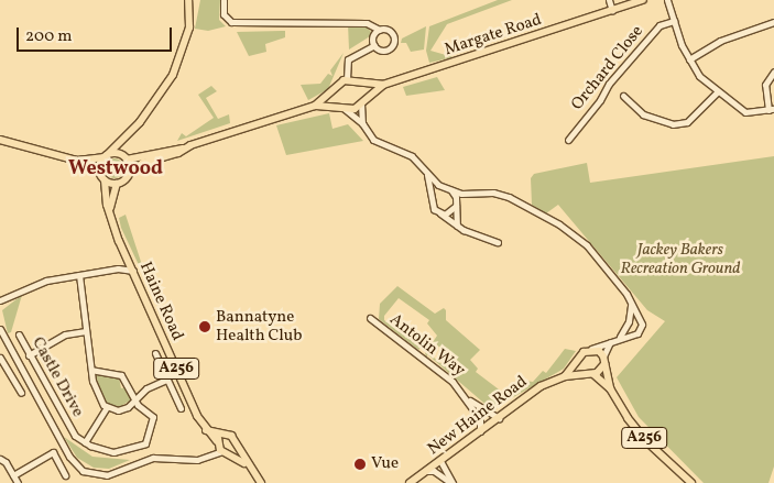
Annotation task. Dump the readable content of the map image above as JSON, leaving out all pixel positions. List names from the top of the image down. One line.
{"streets":{"main road":["Margate Road","Haine Road","A256","New Haine Road"],"street":["Orchard Close","Antolin Way","Castle Drive"]},"crossings":[["Margate Road","Haine Road"],["Antolin Way","New Haine Road"],["A256","New Haine Road"]],"districts":["Westwood"],"parks":["Jackey Bakers Recreation Ground"],"places":["Bannatyne Health Club","Vue"],"scale_bar":"200 m"}
